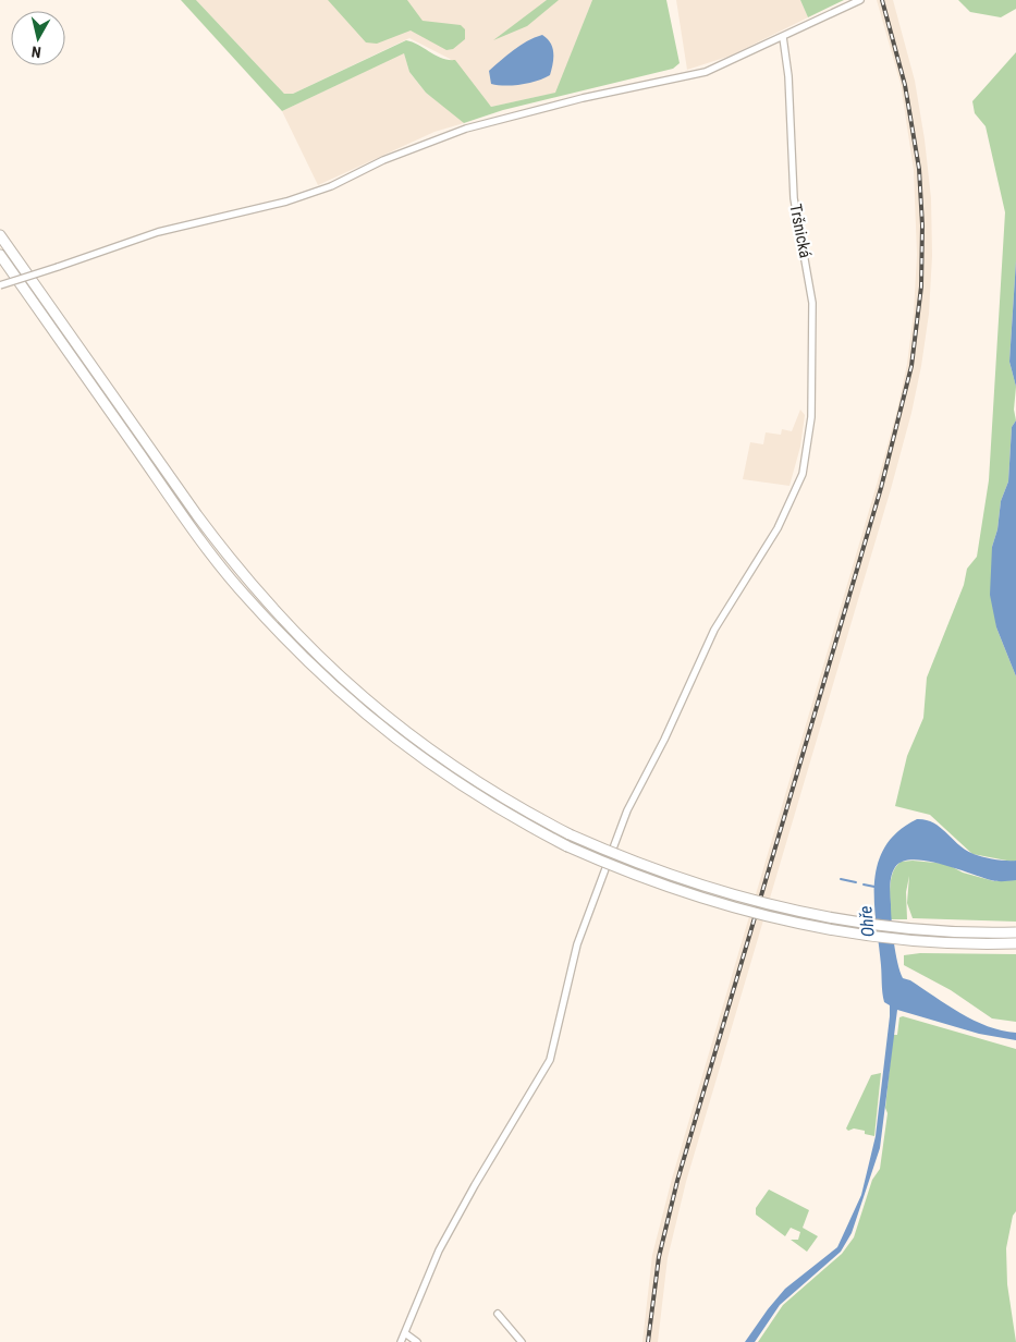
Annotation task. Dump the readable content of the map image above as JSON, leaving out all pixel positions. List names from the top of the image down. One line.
{"streets":{"street":["Tršnická"]},"water":["Ohře"],"north":"bottom"}
